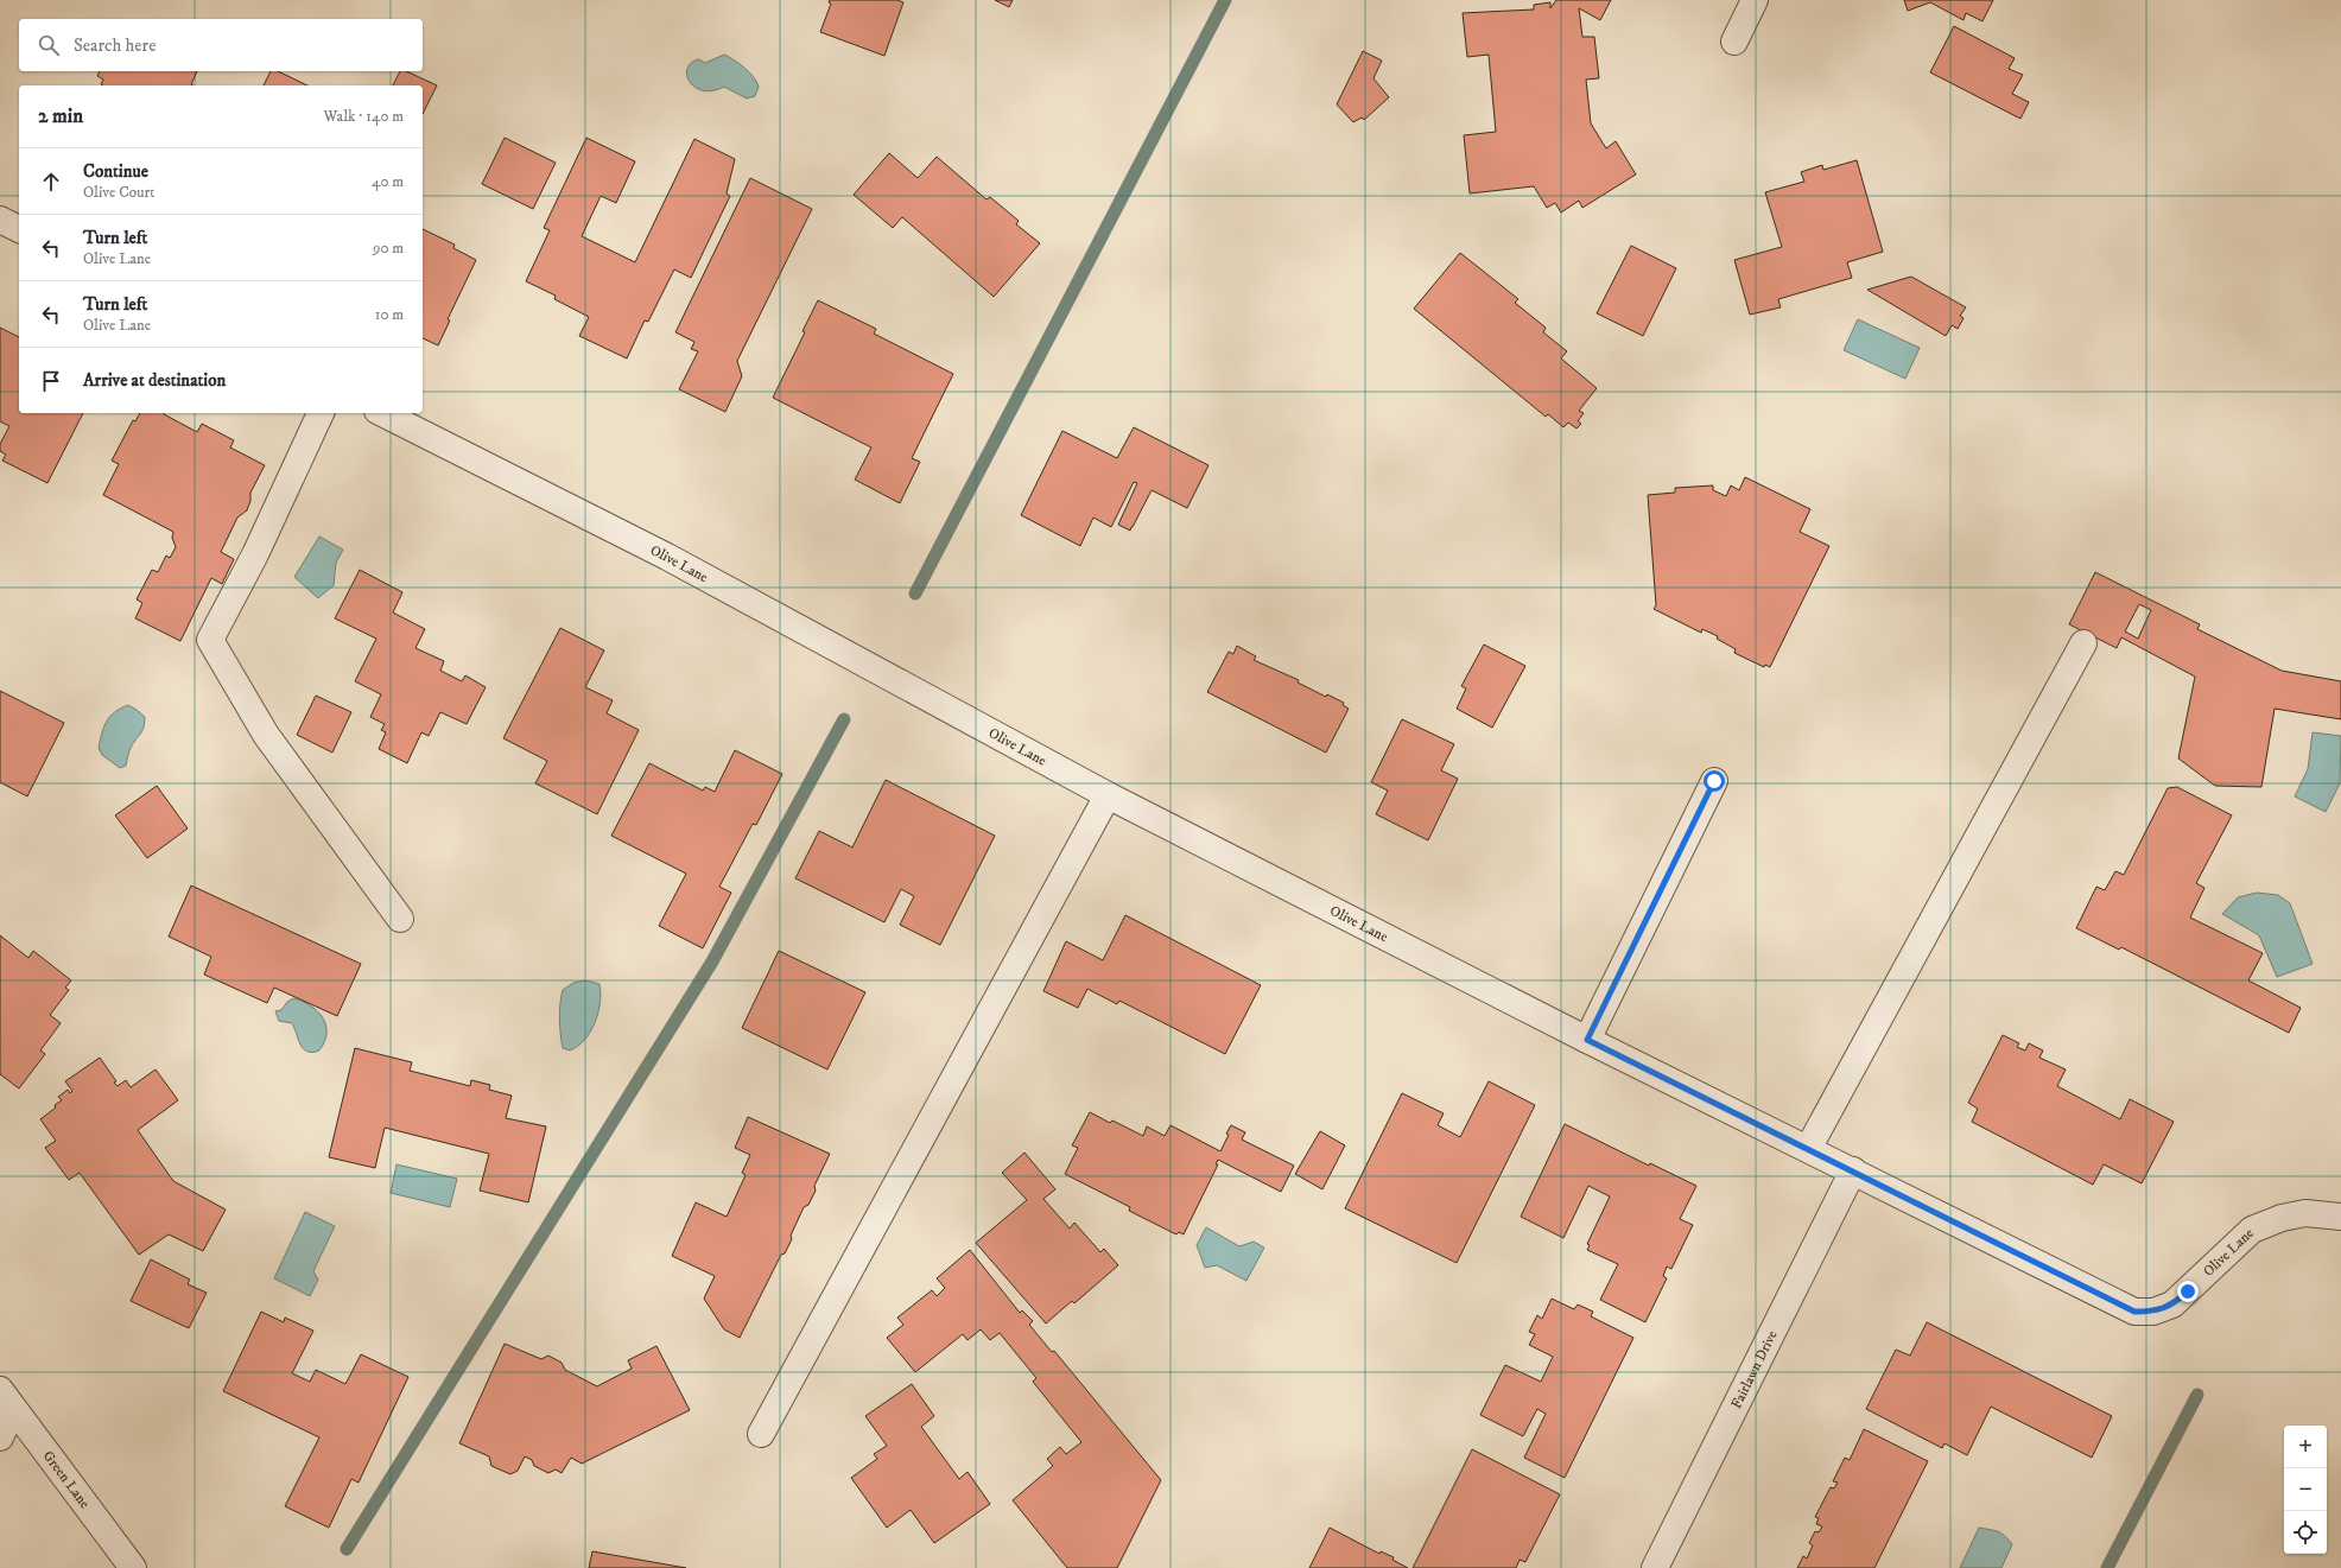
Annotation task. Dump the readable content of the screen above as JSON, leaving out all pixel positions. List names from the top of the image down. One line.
{"streets":{"street":["Olive Lane","Fairlawn Drive","Green Lane"]},"crossings":[["Olive Lane","Fairlawn Drive"]],"page":{"search":"Search here","heading":["2 min","Walk · 140 m"],"list":[["Continue","Olive Court","40 m"],["Turn left","Olive Lane","90 m"],["Turn left","Olive Lane","10 m"],"Arrive at destination"],"map_buttons":["+","−"]}}
